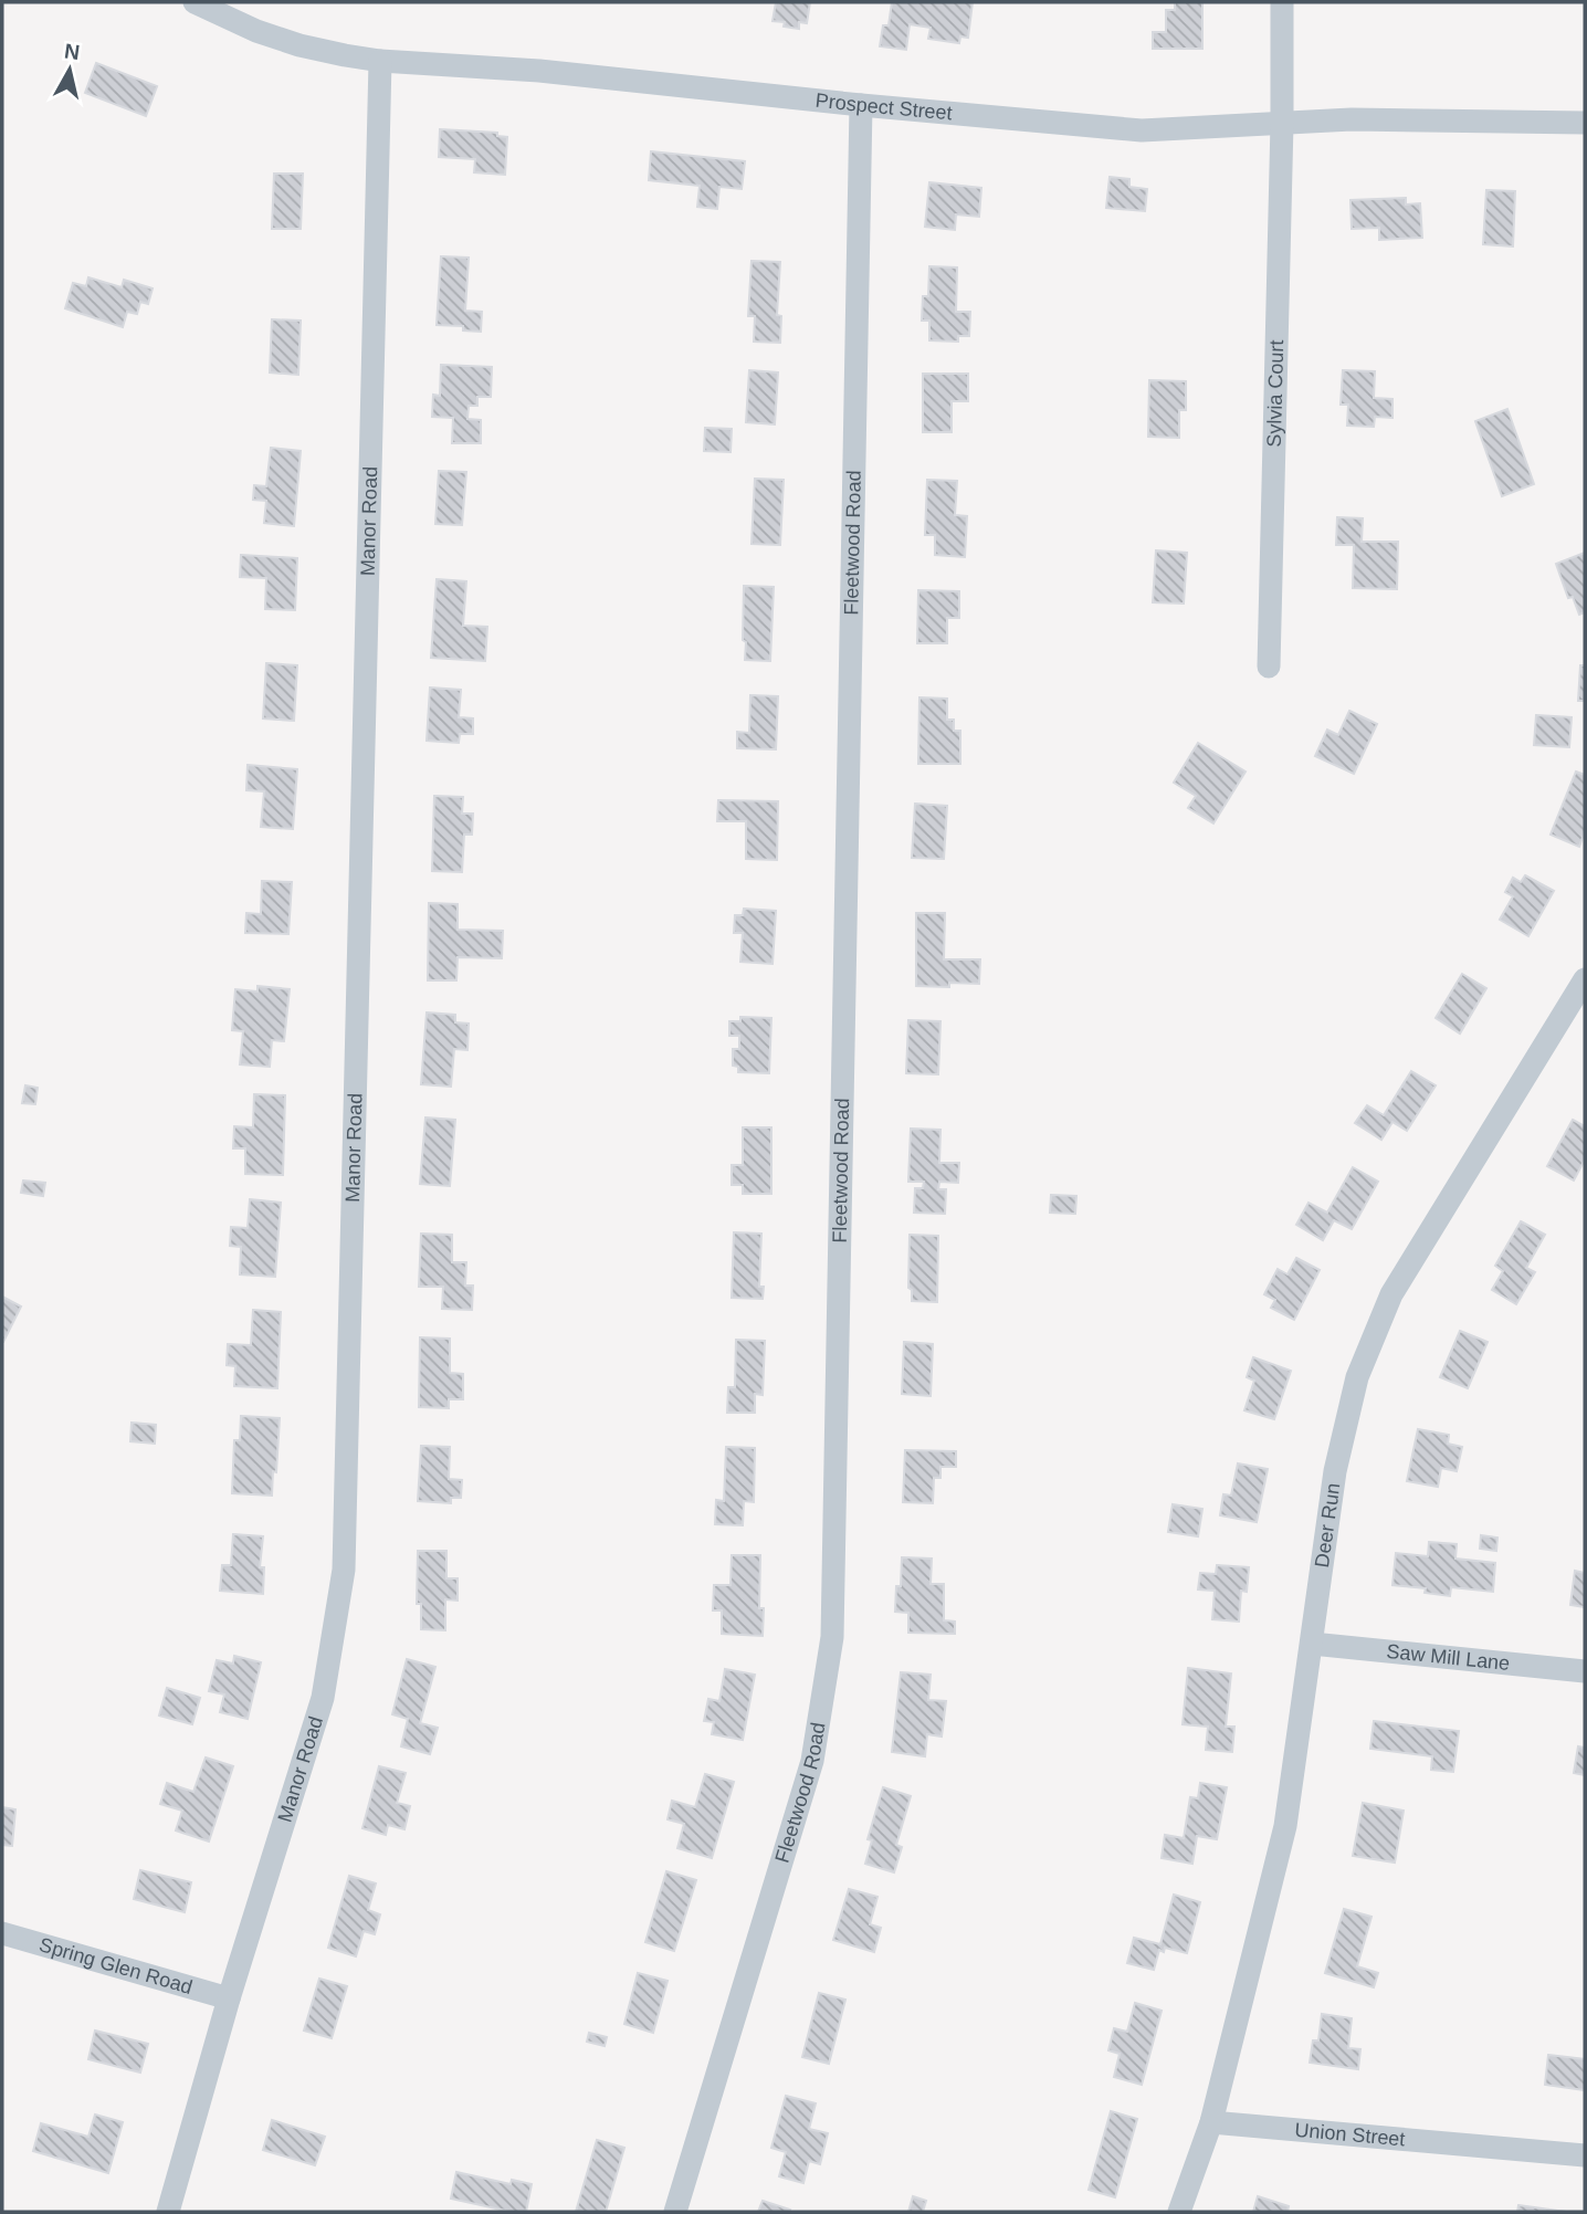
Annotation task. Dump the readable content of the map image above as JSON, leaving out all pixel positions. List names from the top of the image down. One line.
{"streets":{"street":["Prospect Street","Sylvia Court","Manor Road","Fleetwood Road","Deer Run","Saw Mill Lane","Spring Glen Road","Union Street"]},"crossings":[["Prospect Street","Sylvia Court"],["Prospect Street","Manor Road"],["Prospect Street","Fleetwood Road"],["Manor Road","Spring Glen Road"],["Deer Run","Saw Mill Lane"],["Deer Run","Union Street"]],"north":"top"}
